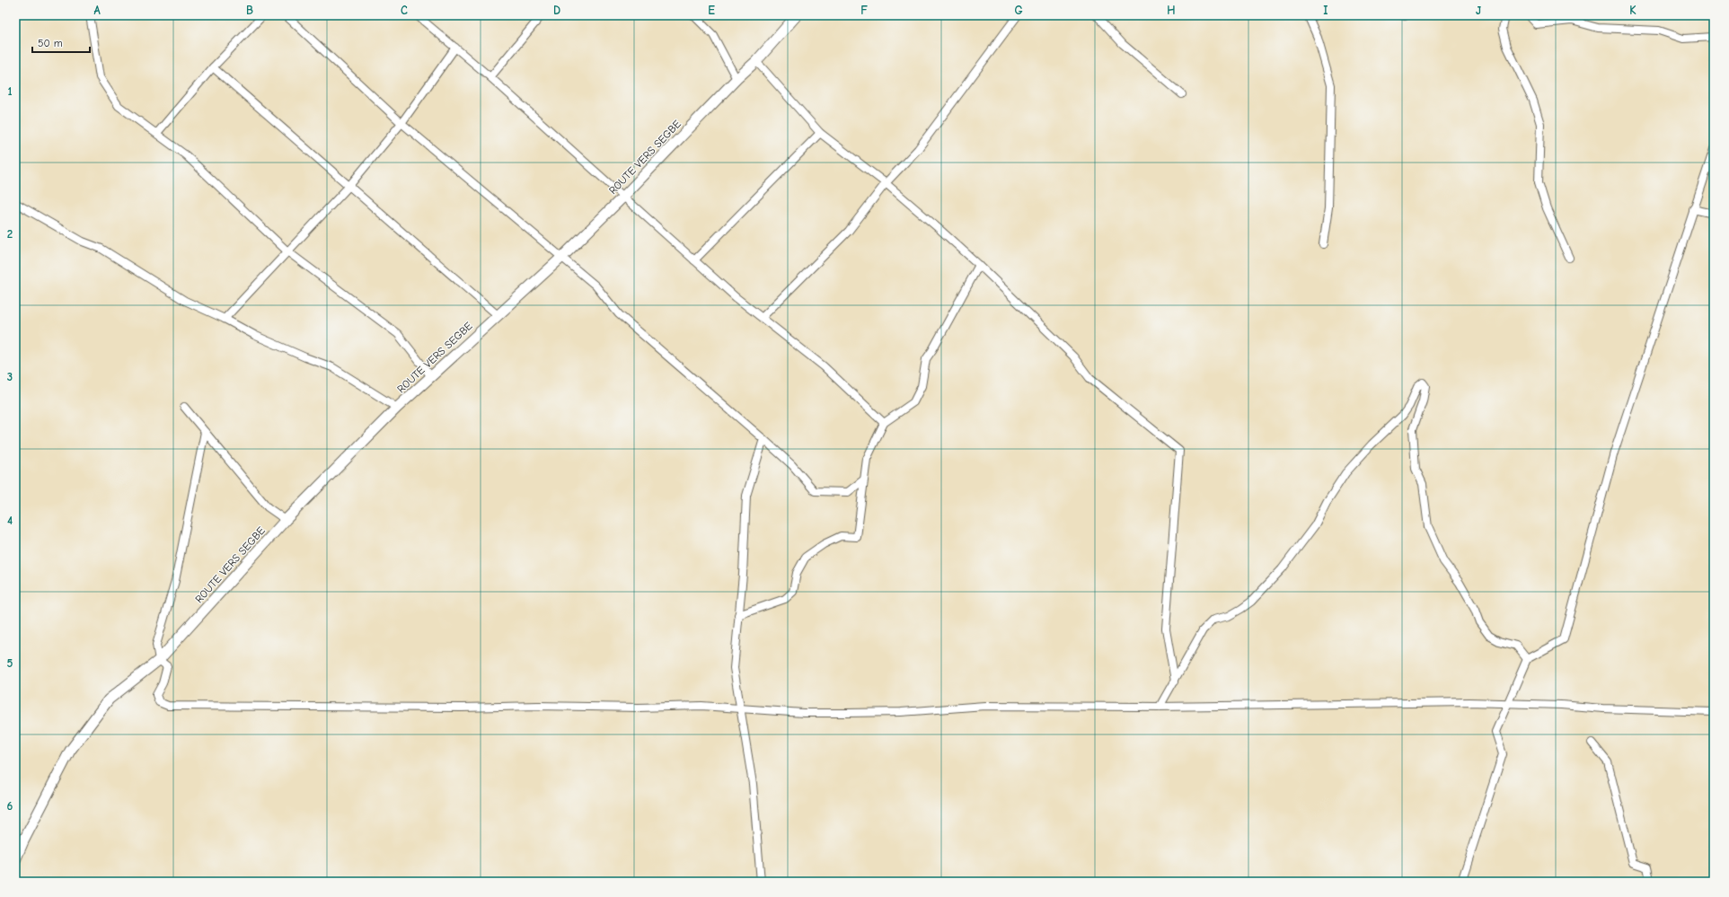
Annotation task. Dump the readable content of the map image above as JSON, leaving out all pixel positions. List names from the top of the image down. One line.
{"streets":{"main road":["ROUTE VERS SEGBE"]},"scale_bar":"50 m","grid":{"columns":["A","B","C","D","E","F","G","H","I","J","K"],"rows":["1","2","3","4","5","6"]}}
